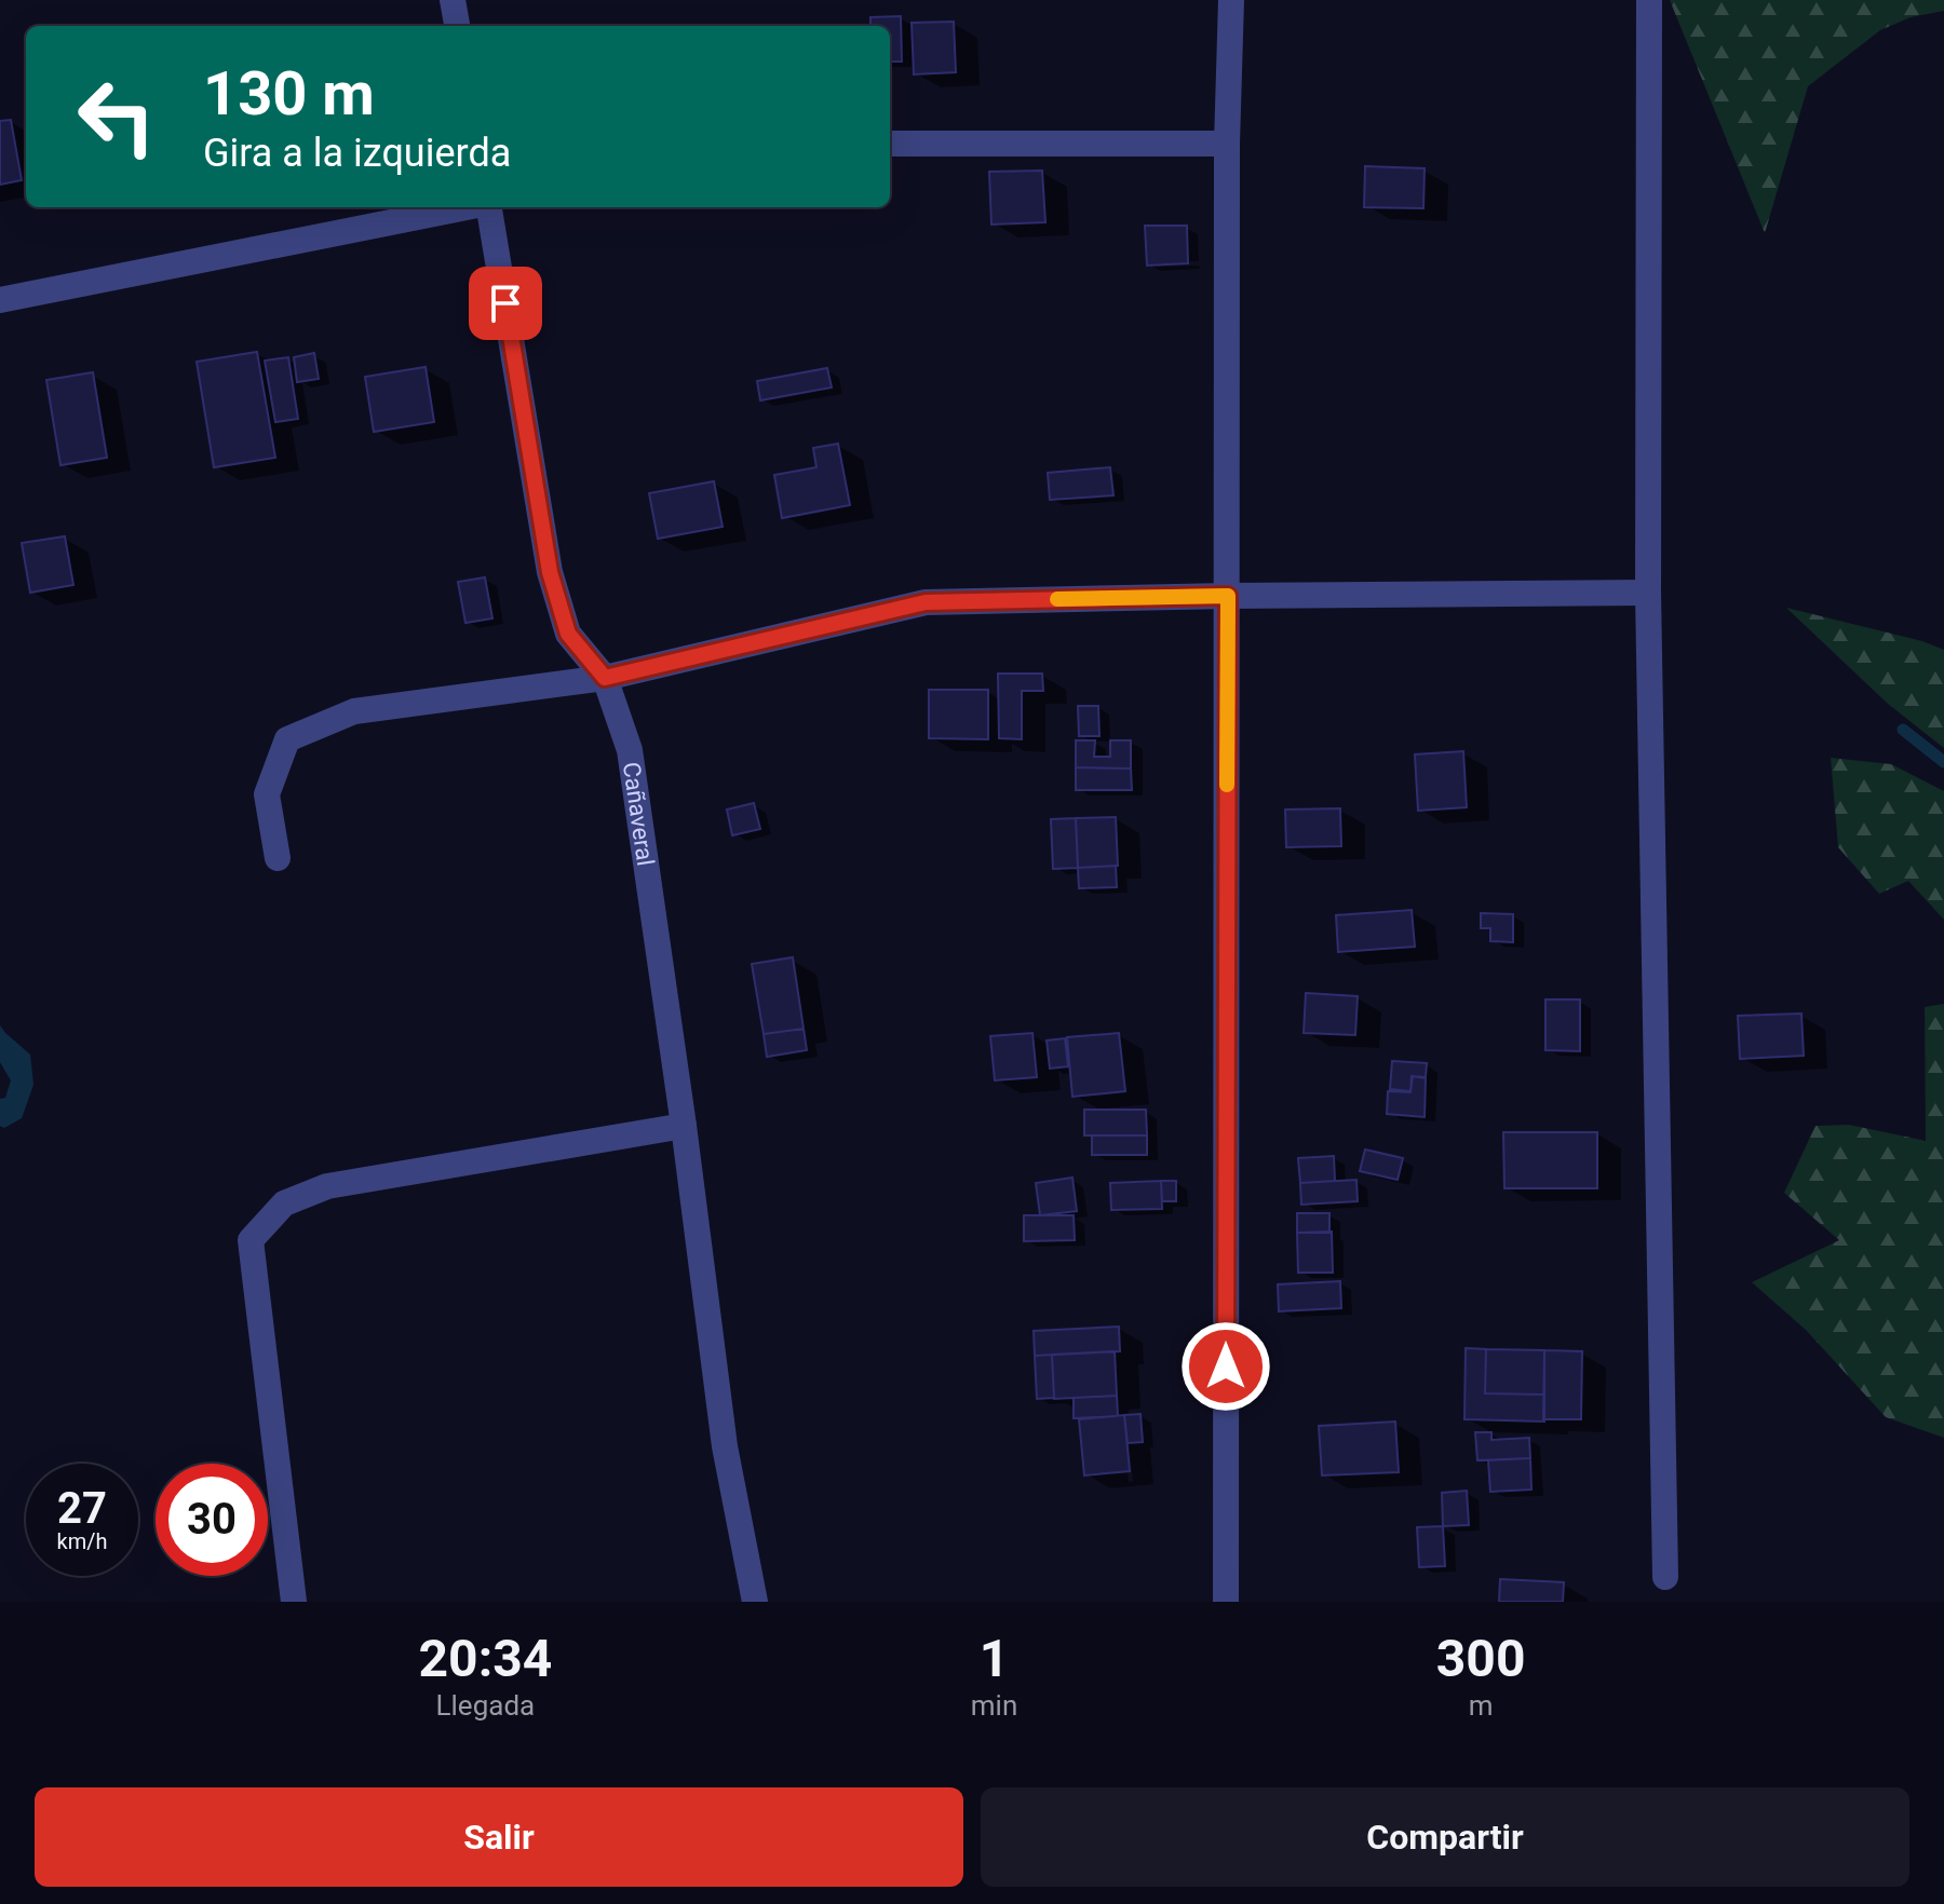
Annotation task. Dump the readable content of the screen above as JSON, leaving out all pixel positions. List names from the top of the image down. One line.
{"streets":{"street":["Cañaveral"]},"page":{"turn":["130 m","Gira a la izquierda"],"speed":"27 km/h","limit":"30","eta":["20:34","Llegada","1","min","300","m"],"buttons":["Salir","Compartir"]}}
